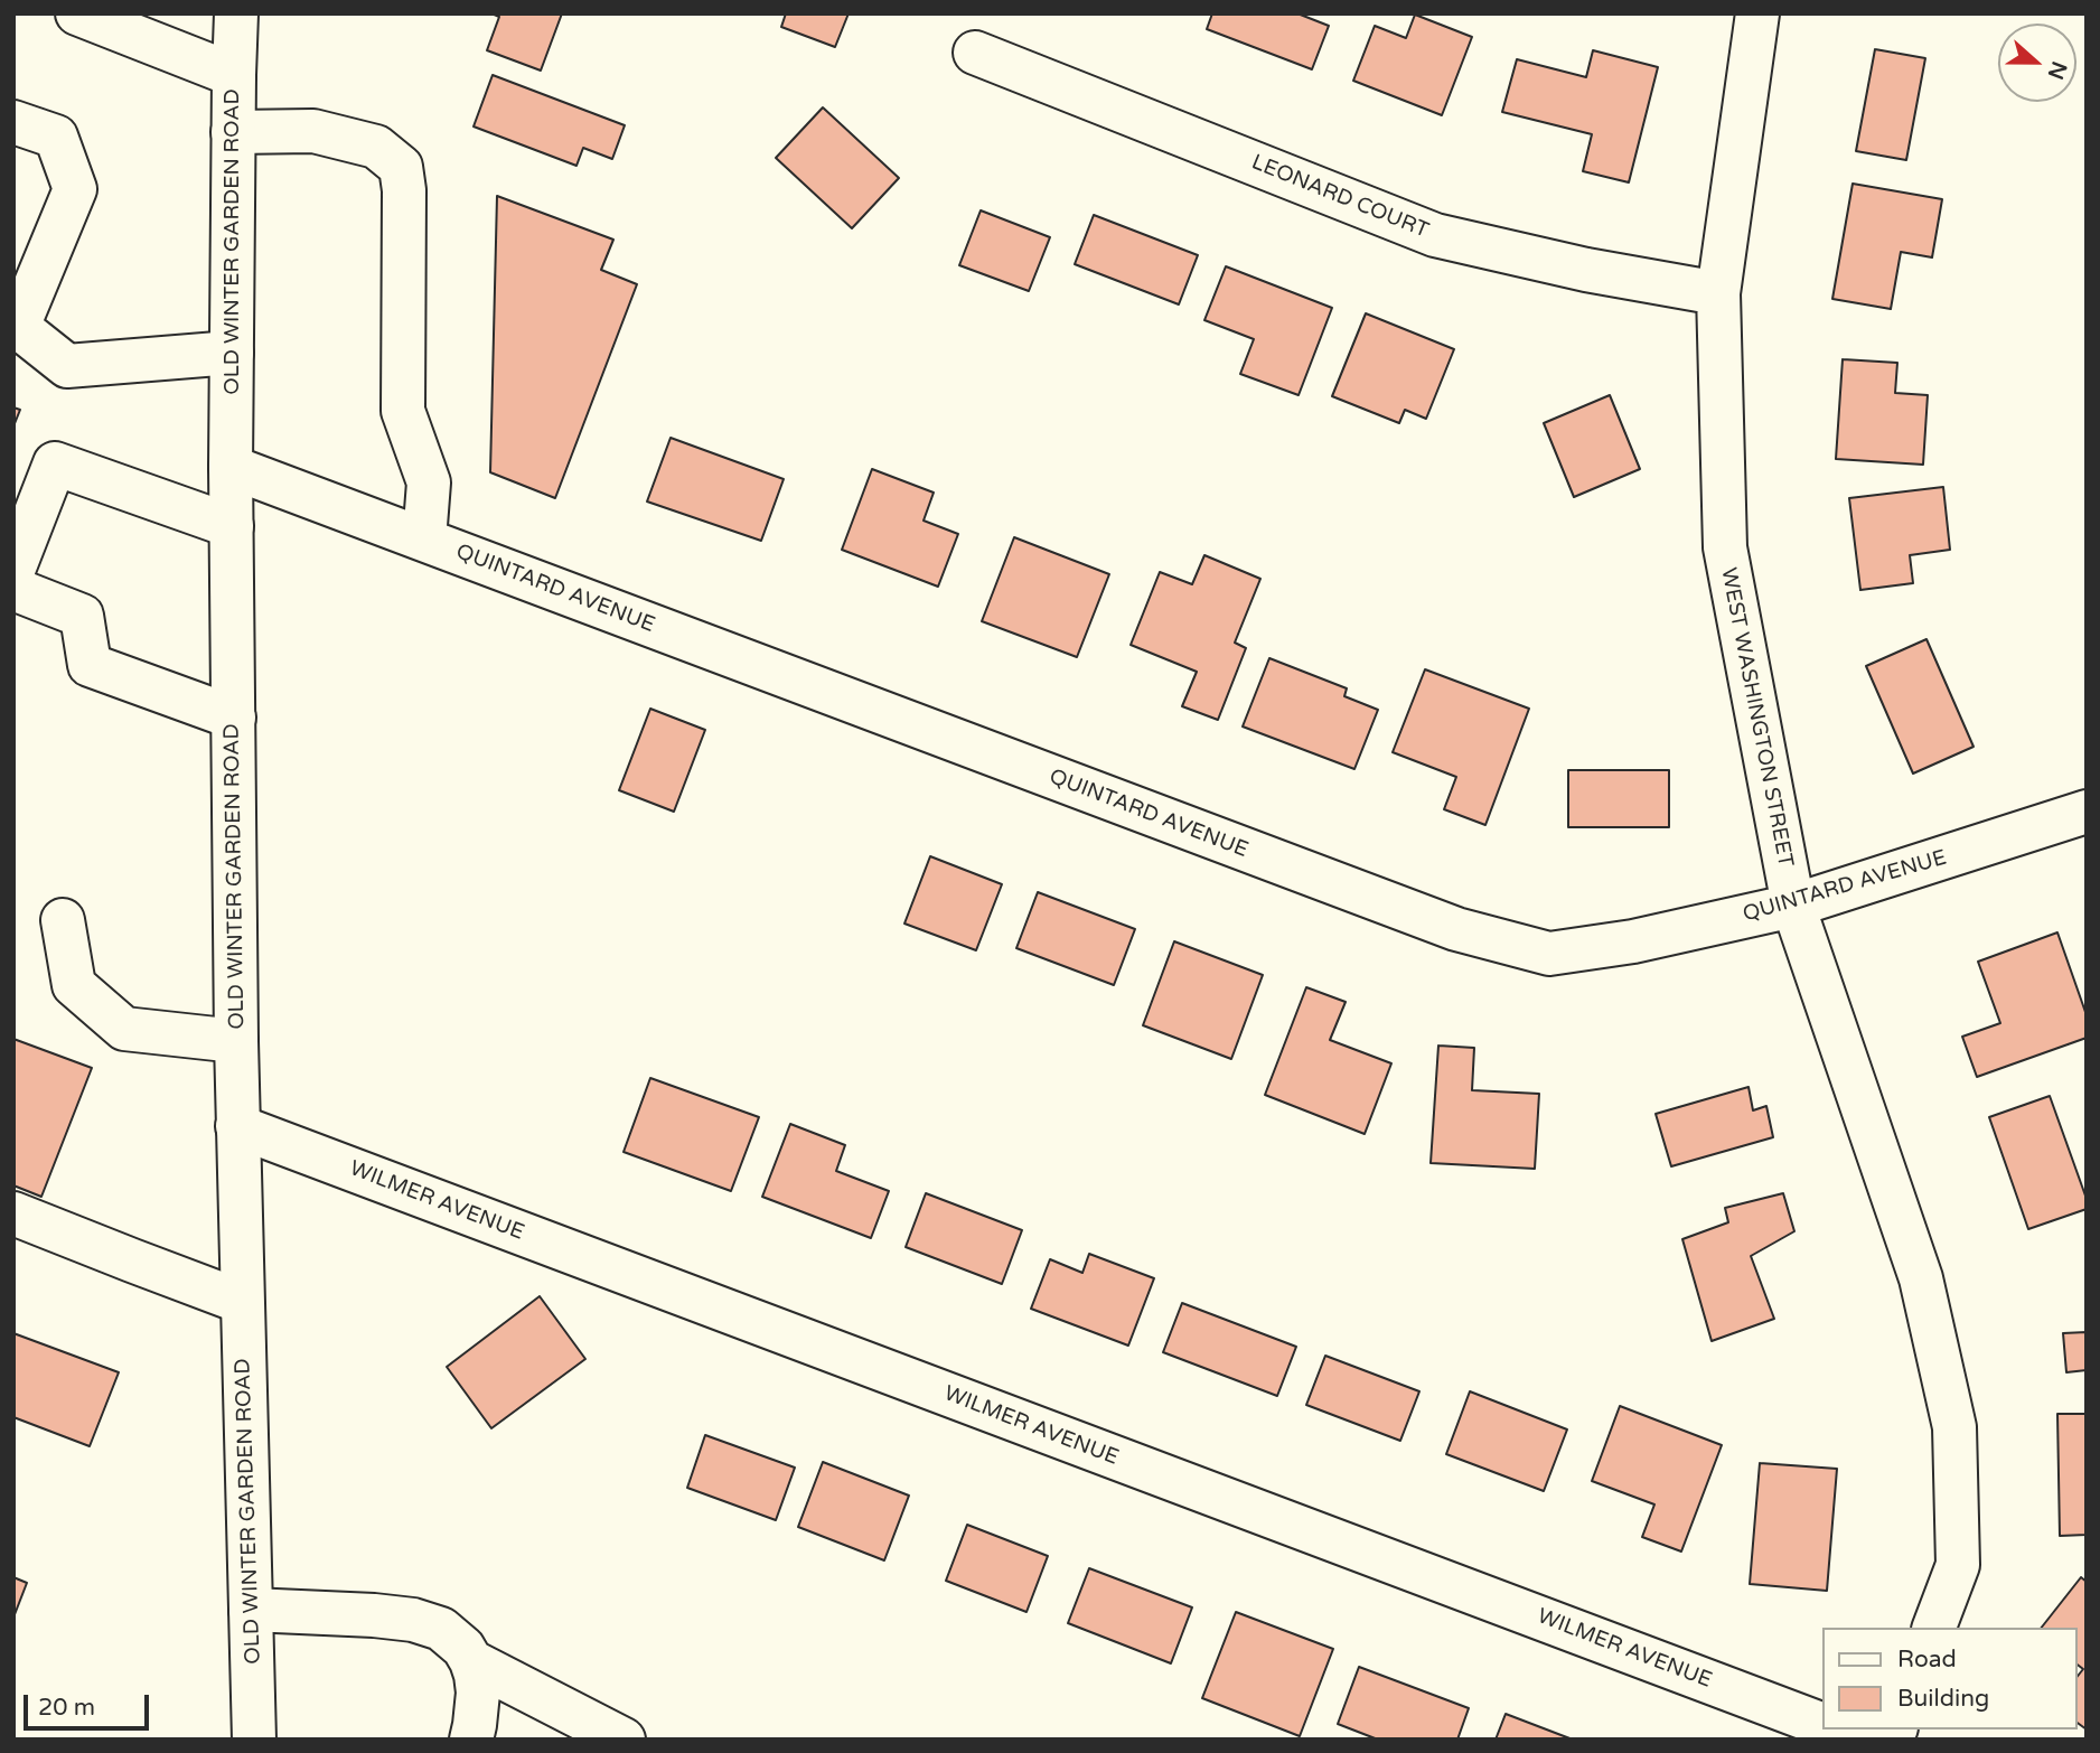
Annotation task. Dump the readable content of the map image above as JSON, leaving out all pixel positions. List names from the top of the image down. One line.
{"streets":{"street":["LEONARD COURT","OLD WINTER GARDEN ROAD","QUINTARD AVENUE","WEST WASHINGTON STREET","WILMER AVENUE"]},"crossings":[["LEONARD COURT","WEST WASHINGTON STREET"],["OLD WINTER GARDEN ROAD","QUINTARD AVENUE"],["OLD WINTER GARDEN ROAD","WILMER AVENUE"],["QUINTARD AVENUE","WEST WASHINGTON STREET"]],"legend":["Road","Building"],"scale_bar":"20 m","north":"right"}
